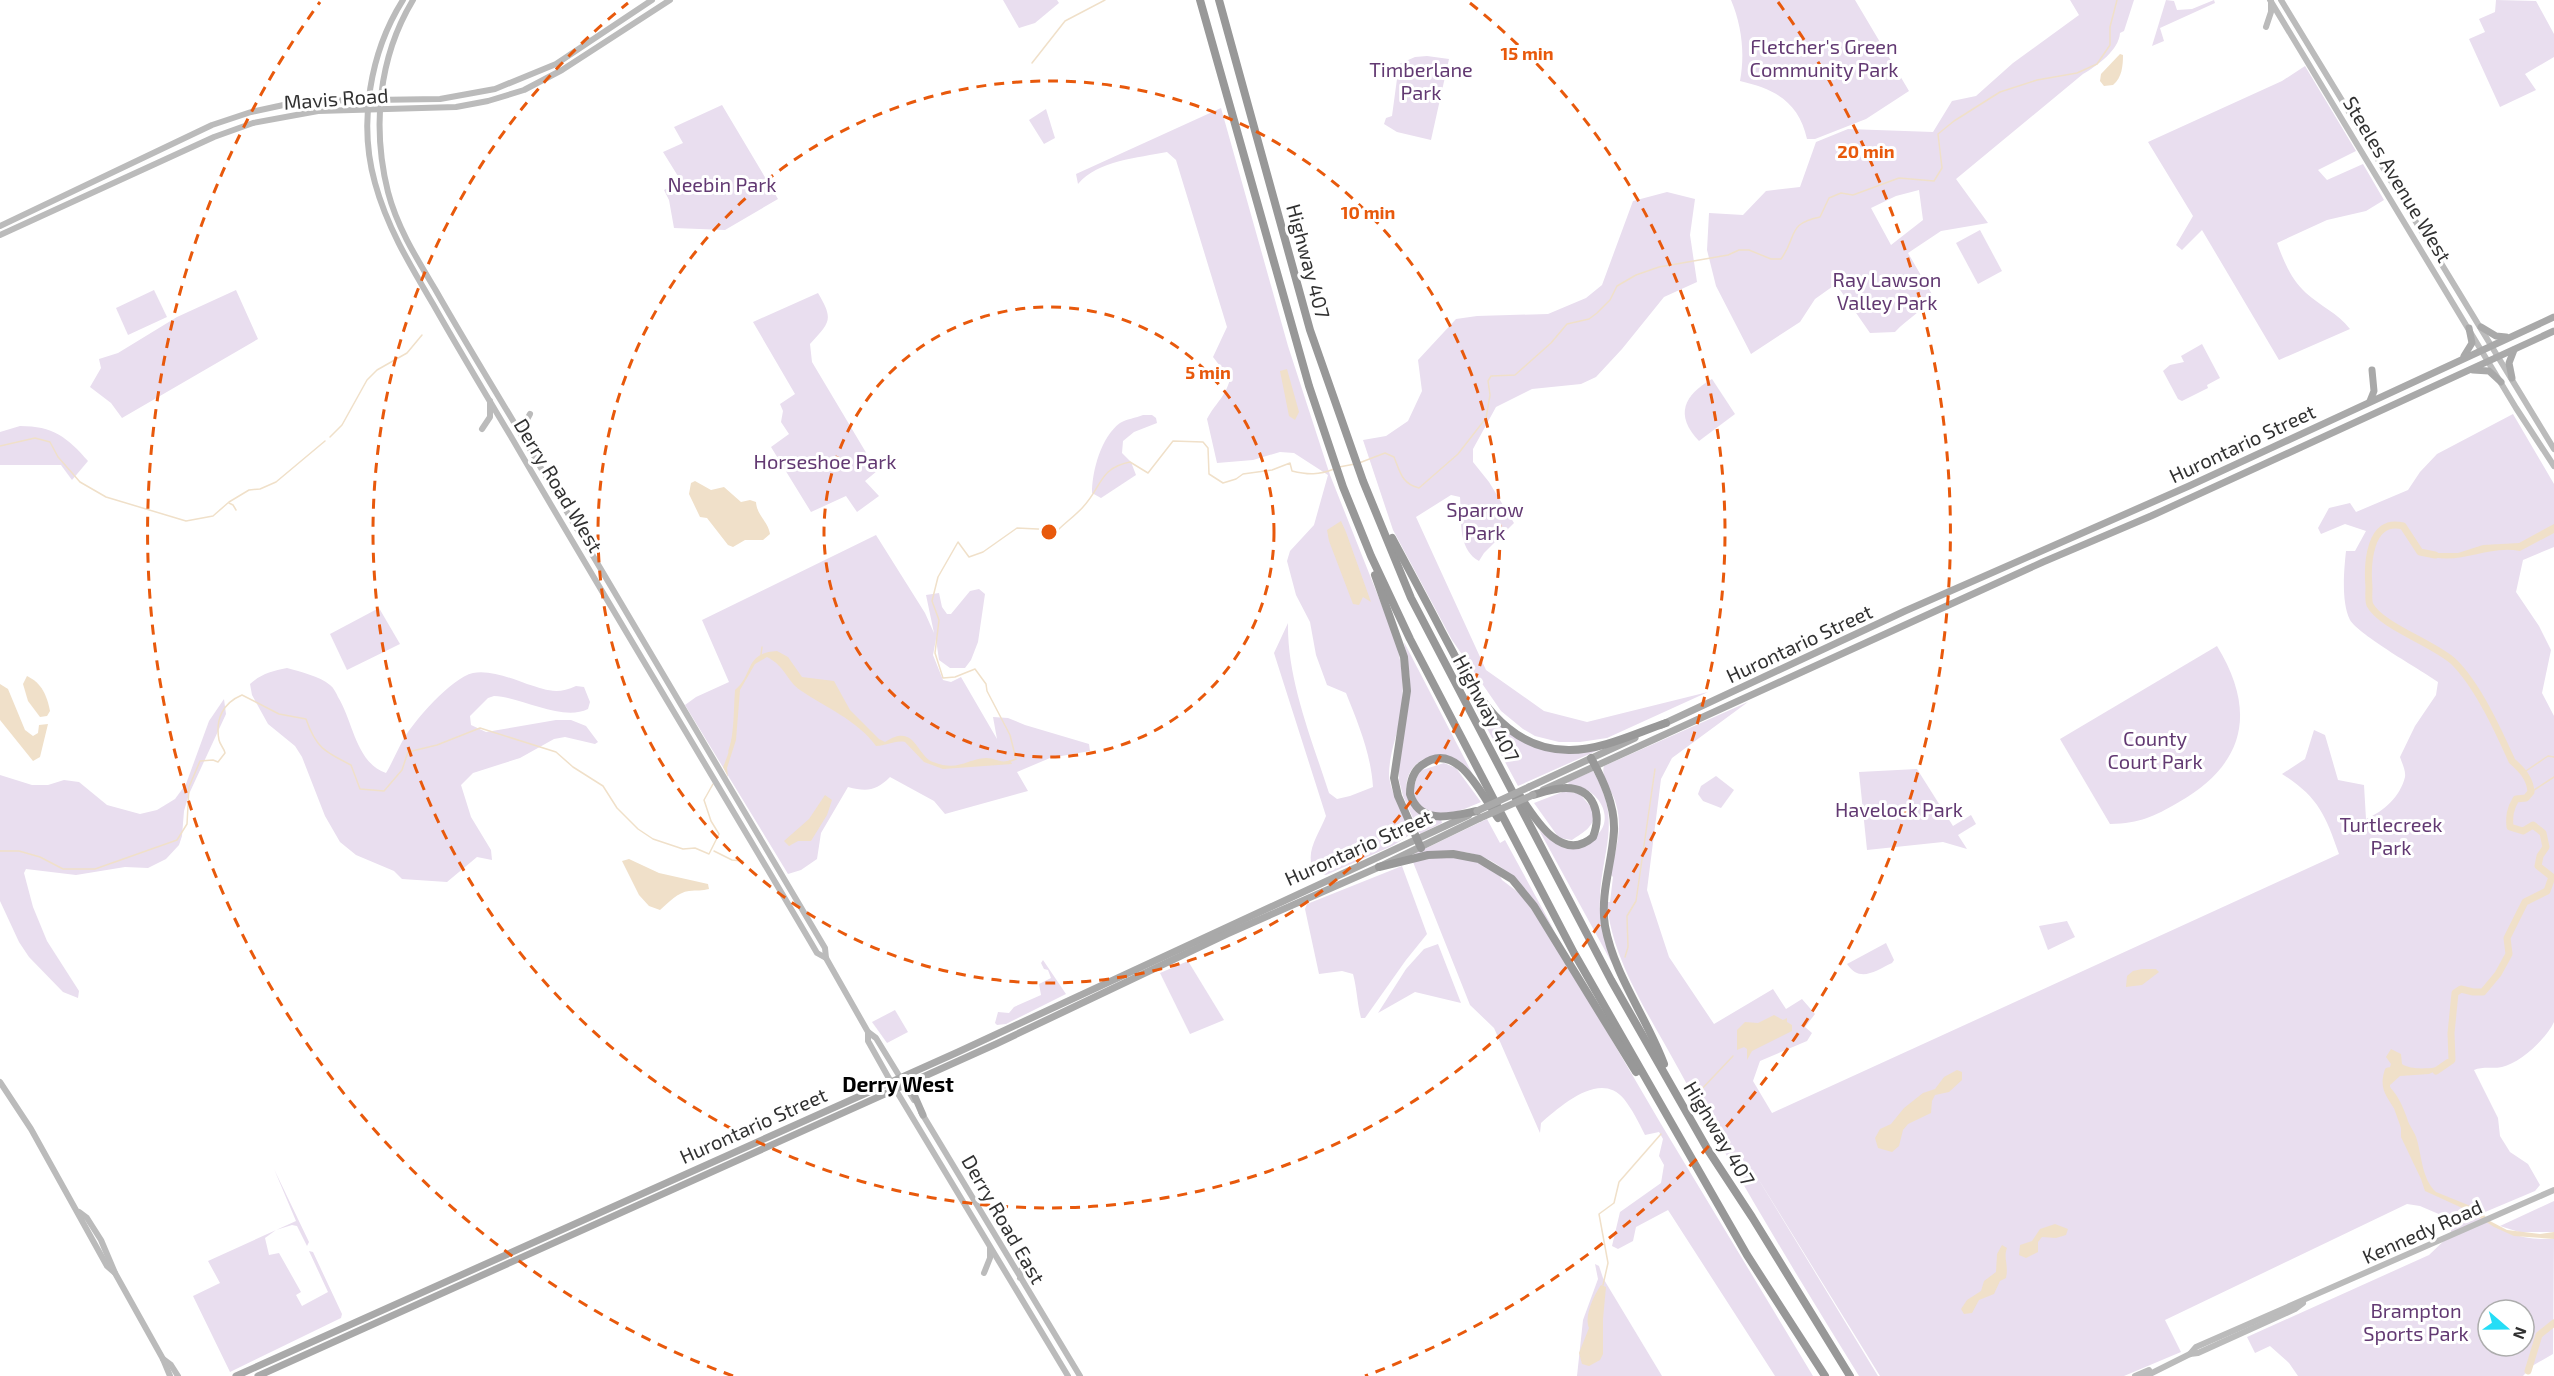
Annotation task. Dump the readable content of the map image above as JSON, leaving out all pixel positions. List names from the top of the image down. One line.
{"streets":{"highway":["Highway 407"],"main road":["Mavis Road","Steeles Avenue West","Hurontario Street","Derry Road West","Derry Road East","Kennedy Road"]},"crossings":[["Mavis Road","Derry Road West"],["Steeles Avenue West","Hurontario Street"],["Hurontario Street","Derry Road West"],["Hurontario Street","Derry Road East"],["Derry Road West","Derry Road East"]],"districts":["Derry West"],"parks":["Fletcher's Green Community Park","Timberlane Park","Neebin Park","Ray Lawson Valley Park","Horseshoe Park","Sparrow Park","County Court Park","Havelock Park","Turtlecreek Park","Brampton Sports Park"],"north":"right","rings":["15 min","20 min","10 min","5 min"]}
